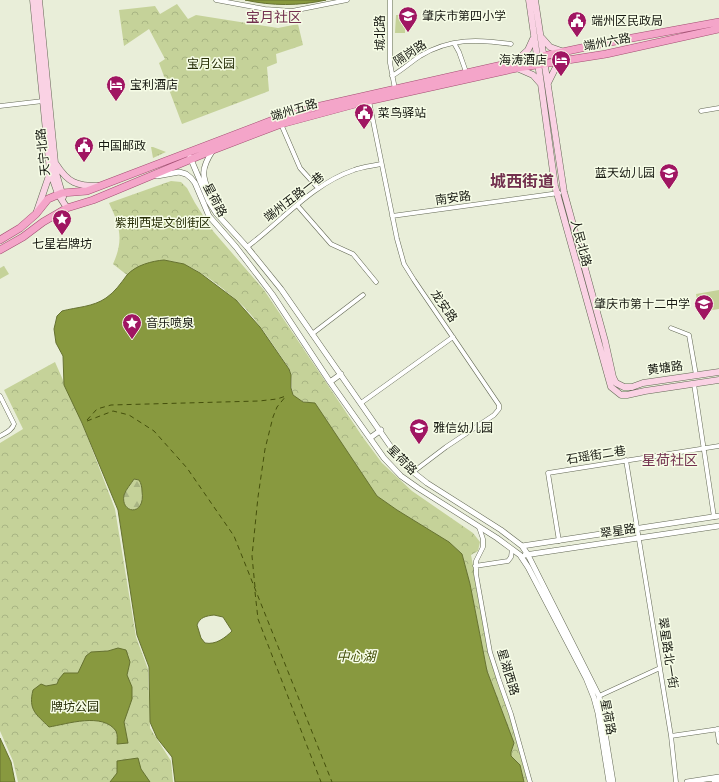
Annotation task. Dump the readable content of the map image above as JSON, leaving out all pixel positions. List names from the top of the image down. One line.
{"streets":{"main road":["端州六路","端州五路","天宁北路","人民北路","黄塘路"],"street":["城北路","隔岗路","端州五路一巷","南安路","星荷路","龙安路","石瑶街二巷","翠星路","翠星路北一街","星湖西路"]},"crossings":[["城北路","隔岗路"],["城北路","端州五路"],["端州六路","端州五路"],["端州六路","人民北路"],["端州五路","天宁北路"],["端州五路","星荷路"],["端州五路","人民北路"],["端州五路","龙安路"],["端州五路一巷","星荷路"],["端州五路一巷","龙安路"],["南安路","人民北路"],["南安路","龙安路"],["星荷路","龙安路"],["星荷路","翠星路"],["人民北路","黄塘路"],["石瑶街二巷","翠星路"],["石瑶街二巷","翠星路北一街"],["翠星路","翠星路北一街"]],"districts":["宝月社区","城西街道","星荷社区"],"water":["中心湖"],"parks":["宝月公园","紫荆西堤文创街区","牌坊公园"],"places":{"school or university":["肇庆市第四小学","蓝天幼儿园","肇庆市第十二中学","雅信幼儿园"],"public building":["端州区民政局","菜鸟驿站","中国邮政"],"hotel":["海涛酒店","宝利酒店"],"place":["七星岩牌坊","音乐喷泉"]}}
